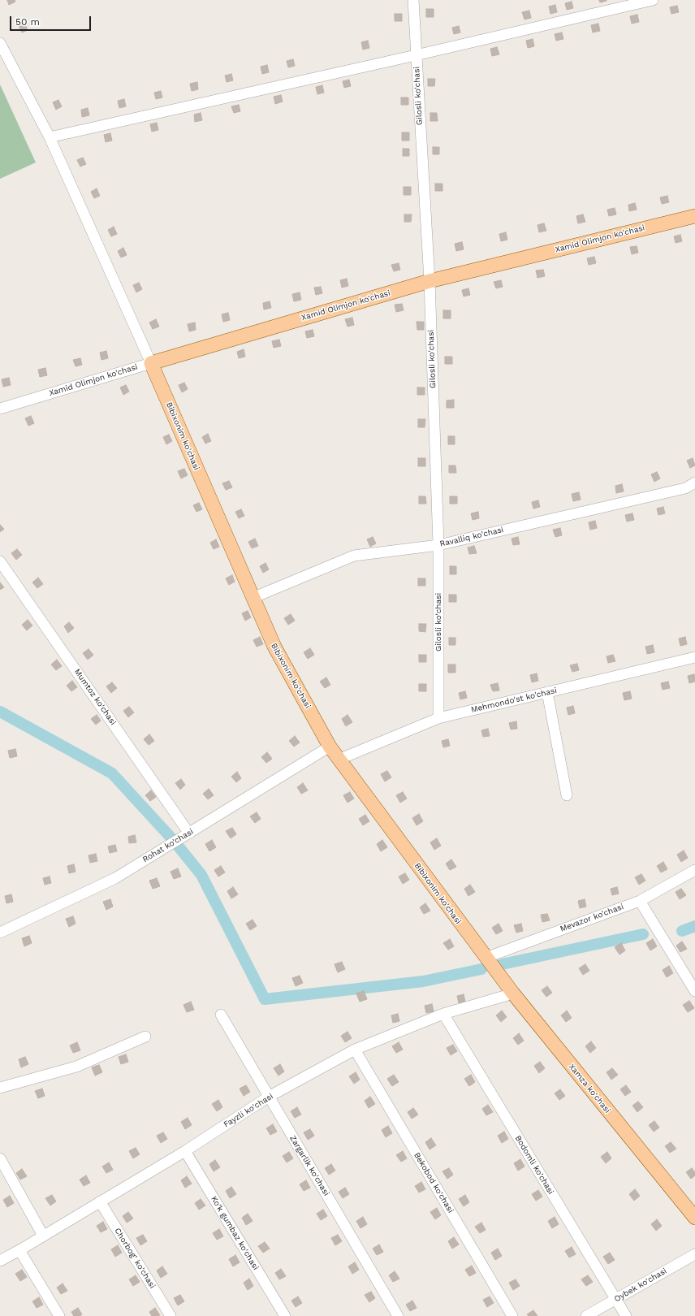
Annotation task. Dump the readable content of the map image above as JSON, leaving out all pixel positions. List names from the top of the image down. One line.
{"streets":{"main road":["Xamid Olimjon ko'chasi","Bibixonim ko'chasi","Xamza ko'chasi"],"street":["Gilosli ko'chasi","Ravalliq ko'chasi","Mumtoz ko'chasi","Mehmondo'st ko'chasi","Rohat ko'chasi","Mevazor ko'chasi","Fayzli ko'chasi","Bodomli ko'chasi","Zargarlik ko'chasi","Bekobod ko'chasi","Ko'k gumbaz ko'chasi","Chorbog' ko'chasi","Oybek ko'chasi"]},"crossings":[["Gilosli ko'chasi","Xamid Olimjon ko'chasi"],["Gilosli ko'chasi","Ravalliq ko'chasi"],["Gilosli ko'chasi","Mehmondo'st ko'chasi"],["Xamid Olimjon ko'chasi","Bibixonim ko'chasi"],["Bibixonim ko'chasi","Ravalliq ko'chasi"],["Bibixonim ko'chasi","Mehmondo'st ko'chasi"],["Bibixonim ko'chasi","Rohat ko'chasi"],["Bibixonim ko'chasi","Mevazor ko'chasi"],["Bibixonim ko'chasi","Xamza ko'chasi"],["Mumtoz ko'chasi","Rohat ko'chasi"],["Mevazor ko'chasi","Xamza ko'chasi"],["Xamza ko'chasi","Fayzli ko'chasi"],["Fayzli ko'chasi","Bodomli ko'chasi"],["Fayzli ko'chasi","Zargarlik ko'chasi"],["Fayzli ko'chasi","Bekobod ko'chasi"],["Fayzli ko'chasi","Ko'k gumbaz ko'chasi"],["Fayzli ko'chasi","Chorbog' ko'chasi"],["Bodomli ko'chasi","Oybek ko'chasi"]],"scale_bar":"50 m"}
